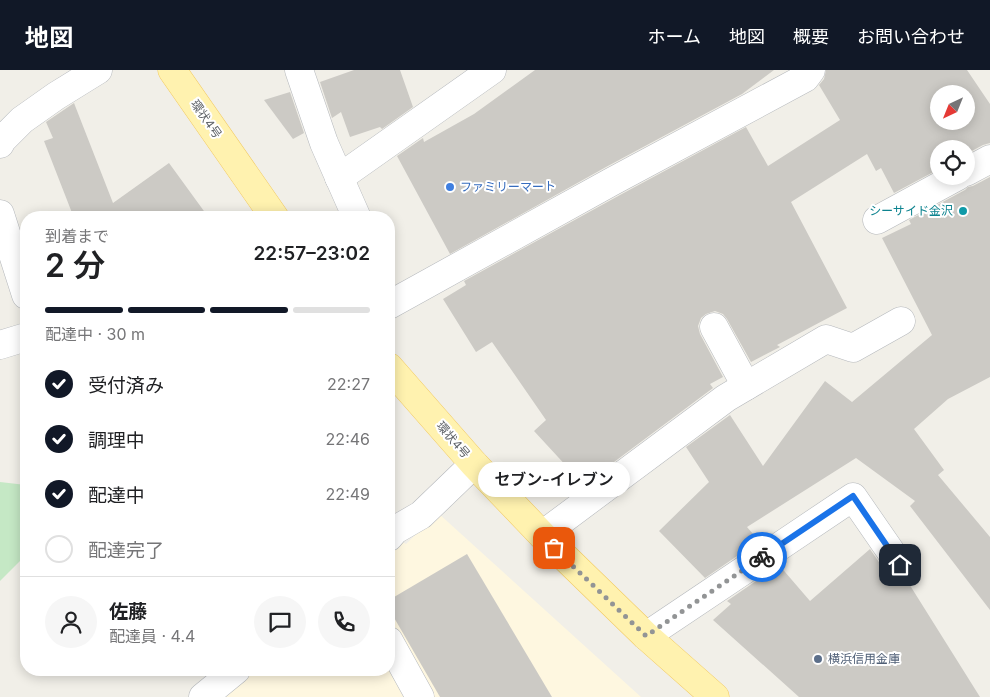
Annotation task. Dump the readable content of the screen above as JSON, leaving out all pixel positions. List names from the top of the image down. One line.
{"streets":{"main road":["環状4号"]},"places":["ファミリーマート","シーサイド金沢","セブン-イレブン","横浜信用金庫"],"north":"bottom left","page":{"header":"地図","nav":["ホーム","地図","概要","お問い合わせ"],"heading":["2 分","到着まで","22:57–23:02"],"panel":["佐藤","配達員 · 4.4"],"bar":"配達中 · 30 m","list":[["受付済み","22:27"],["調理中","22:46"],["配達中","22:49"],"配達完了"],"bubble":"セブン-イレブン"}}
